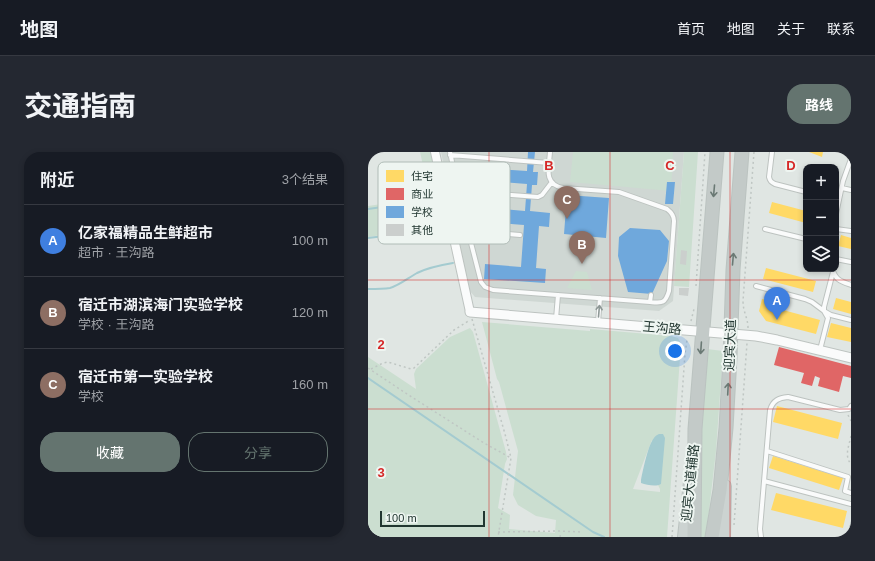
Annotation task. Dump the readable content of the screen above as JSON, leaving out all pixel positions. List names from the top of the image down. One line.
{"streets":{"highway":["迎宾大道"],"main road":["迎宾大道辅路"],"street":["王沟路"]},"crossings":[["王沟路","迎宾大道"],["迎宾大道","迎宾大道辅路"]],"legend":["住宅","商业","学校","其他"],"scale_bar":"100 m","page":{"header":"地图","nav":["首页","地图","关于","联系"],"title":"交通指南","buttons":["路线",["收藏","分享"]],"heading":["附近","3个结果"],"map_buttons":["+","−"],"pins":["C","B","A"],"list":[{"mark":"A","name":"亿家福精品生鲜超市","note":"超市 · 王沟路","value":"100 m"},{"mark":"B","name":"宿迁市湖滨海门实验学校","note":"学校 · 王沟路","value":"120 m"},{"mark":"C","name":"宿迁市第一实验学校","note":"学校","value":"160 m"}],"scale":"100 m"},"grid":{"columns":["B","C","D"],"rows":["2","3"]}}
